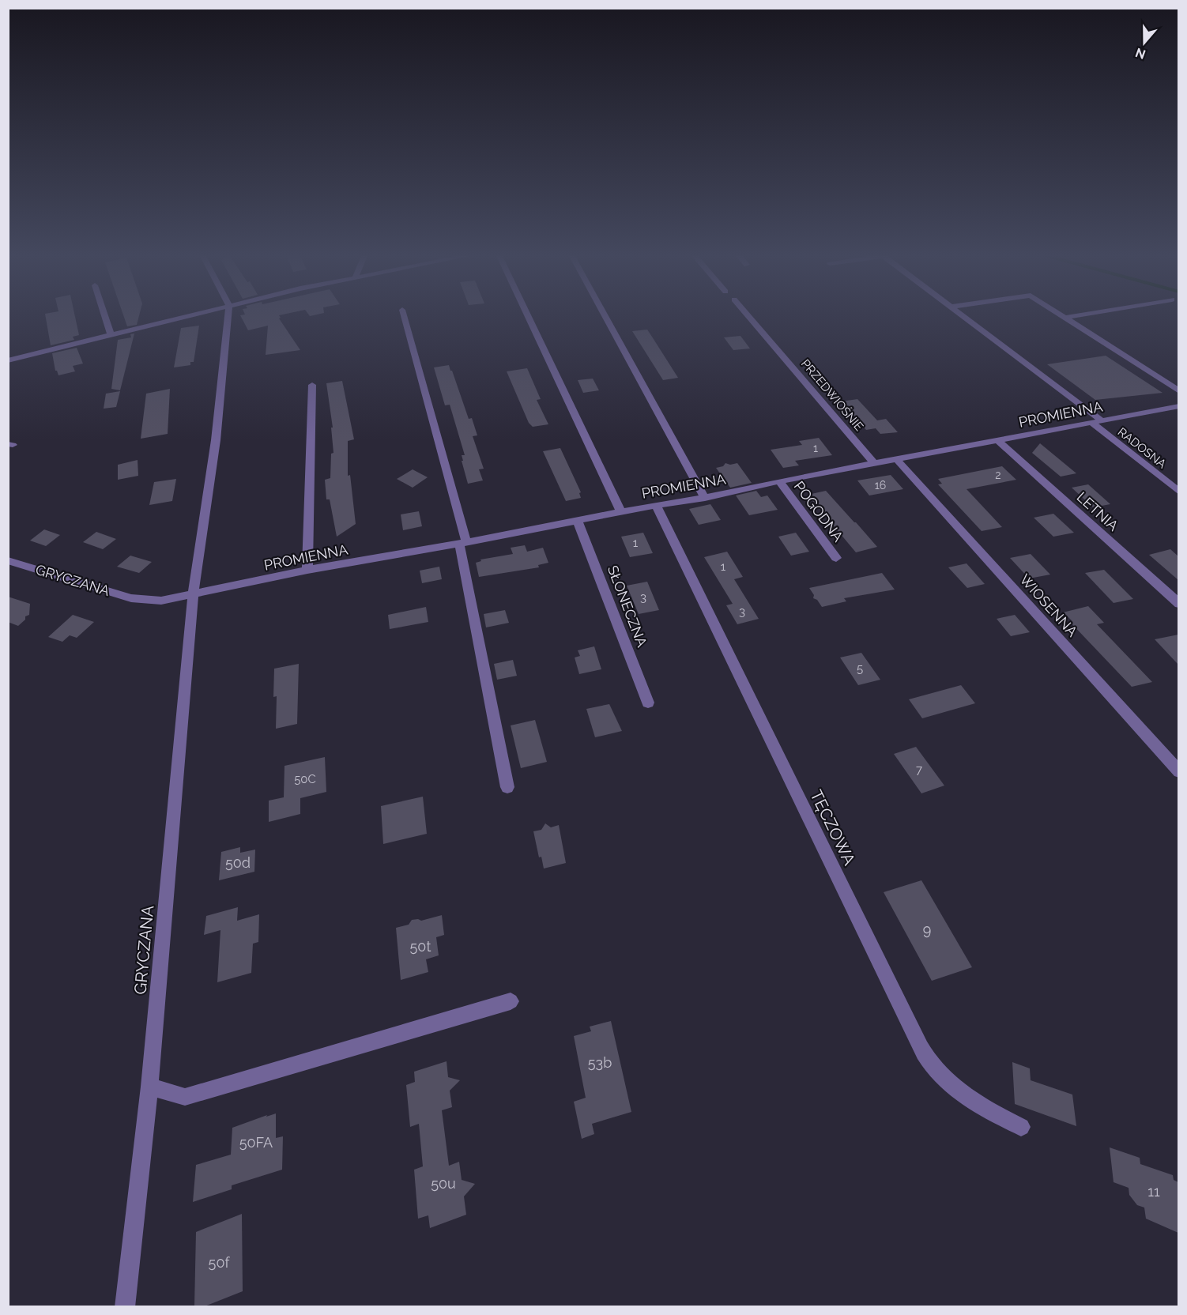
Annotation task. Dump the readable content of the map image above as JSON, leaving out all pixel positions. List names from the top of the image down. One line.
{"streets":{"street":["PRZEDWIOŚNIE","PROMIENNA","RADOSNA","POGODNA","LETNIA","GRYCZANA","WIOSENNA","SŁONECZNA","TĘCZOWA"]},"crossings":[["PRZEDWIOŚNIE","PROMIENNA"],["PROMIENNA","RADOSNA"],["PROMIENNA","POGODNA"],["PROMIENNA","LETNIA"],["PROMIENNA","GRYCZANA"],["PROMIENNA","WIOSENNA"],["PROMIENNA","SŁONECZNA"],["PROMIENNA","TĘCZOWA"]],"house_numbers":["1","2","16","1","1","3","3","5","7","50C","50d","9","50t","53b","50FA","50u","11","50f"],"north":"bottom"}
